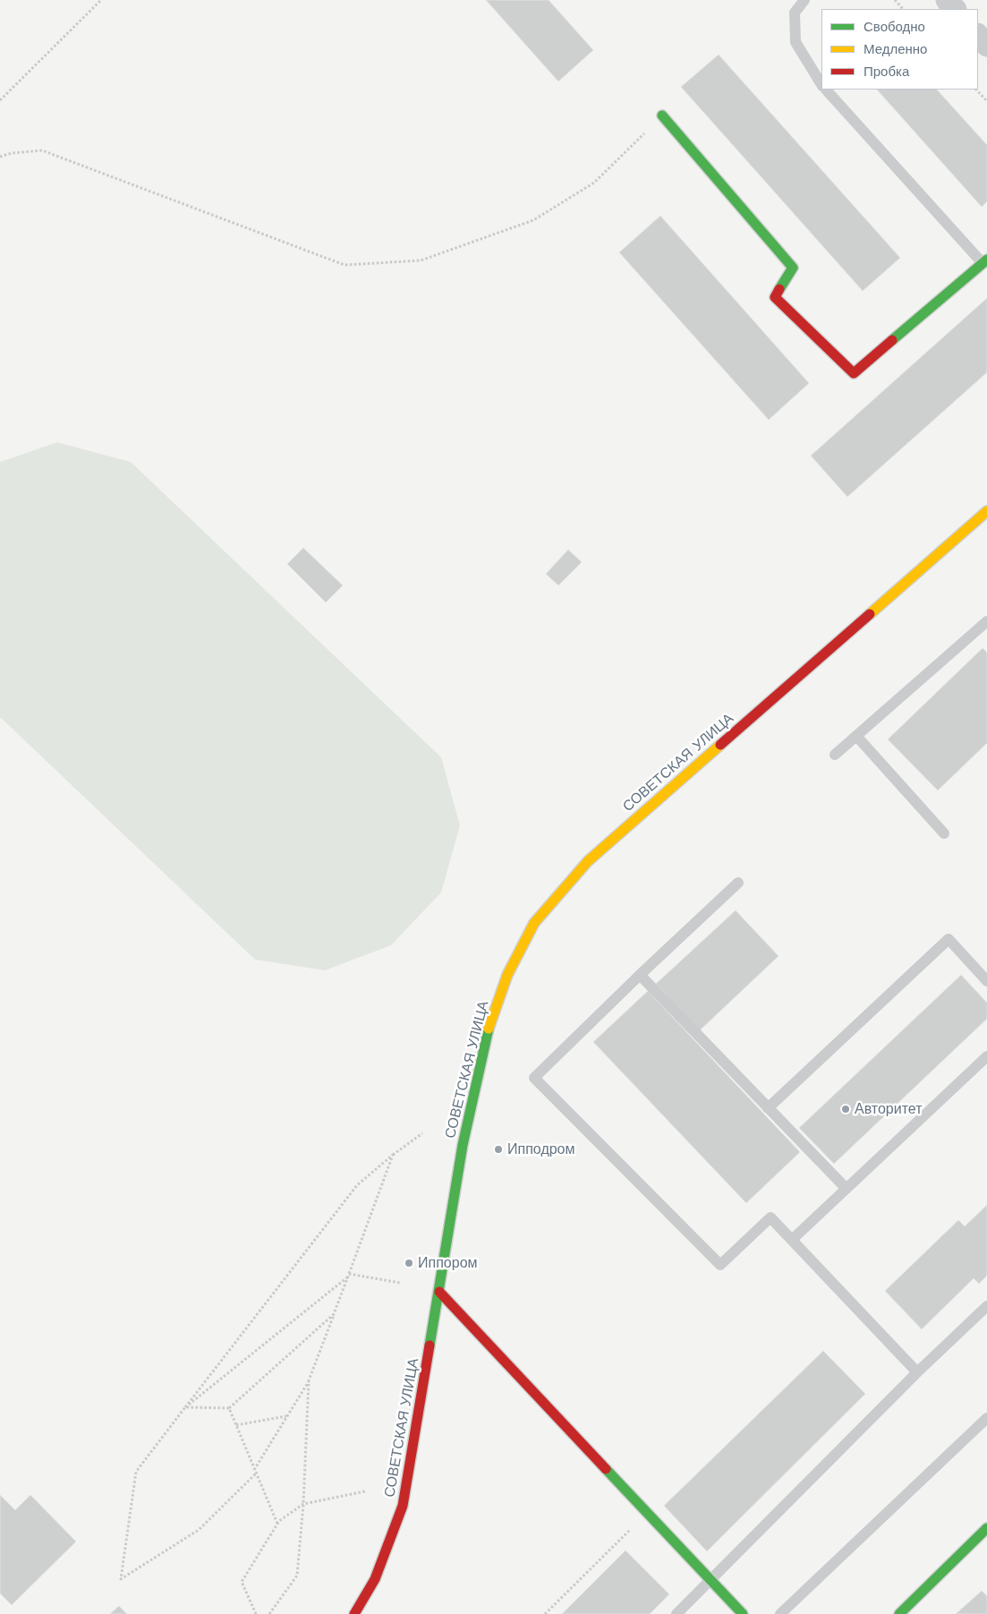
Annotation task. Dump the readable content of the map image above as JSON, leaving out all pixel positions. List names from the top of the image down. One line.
{"streets":{"main road":["СОВЕТСКАЯ УЛИЦА"]},"places":["Авторитет","Ипподром","Иппором"],"legend":["Свободно","Медленно","Пробка"]}
